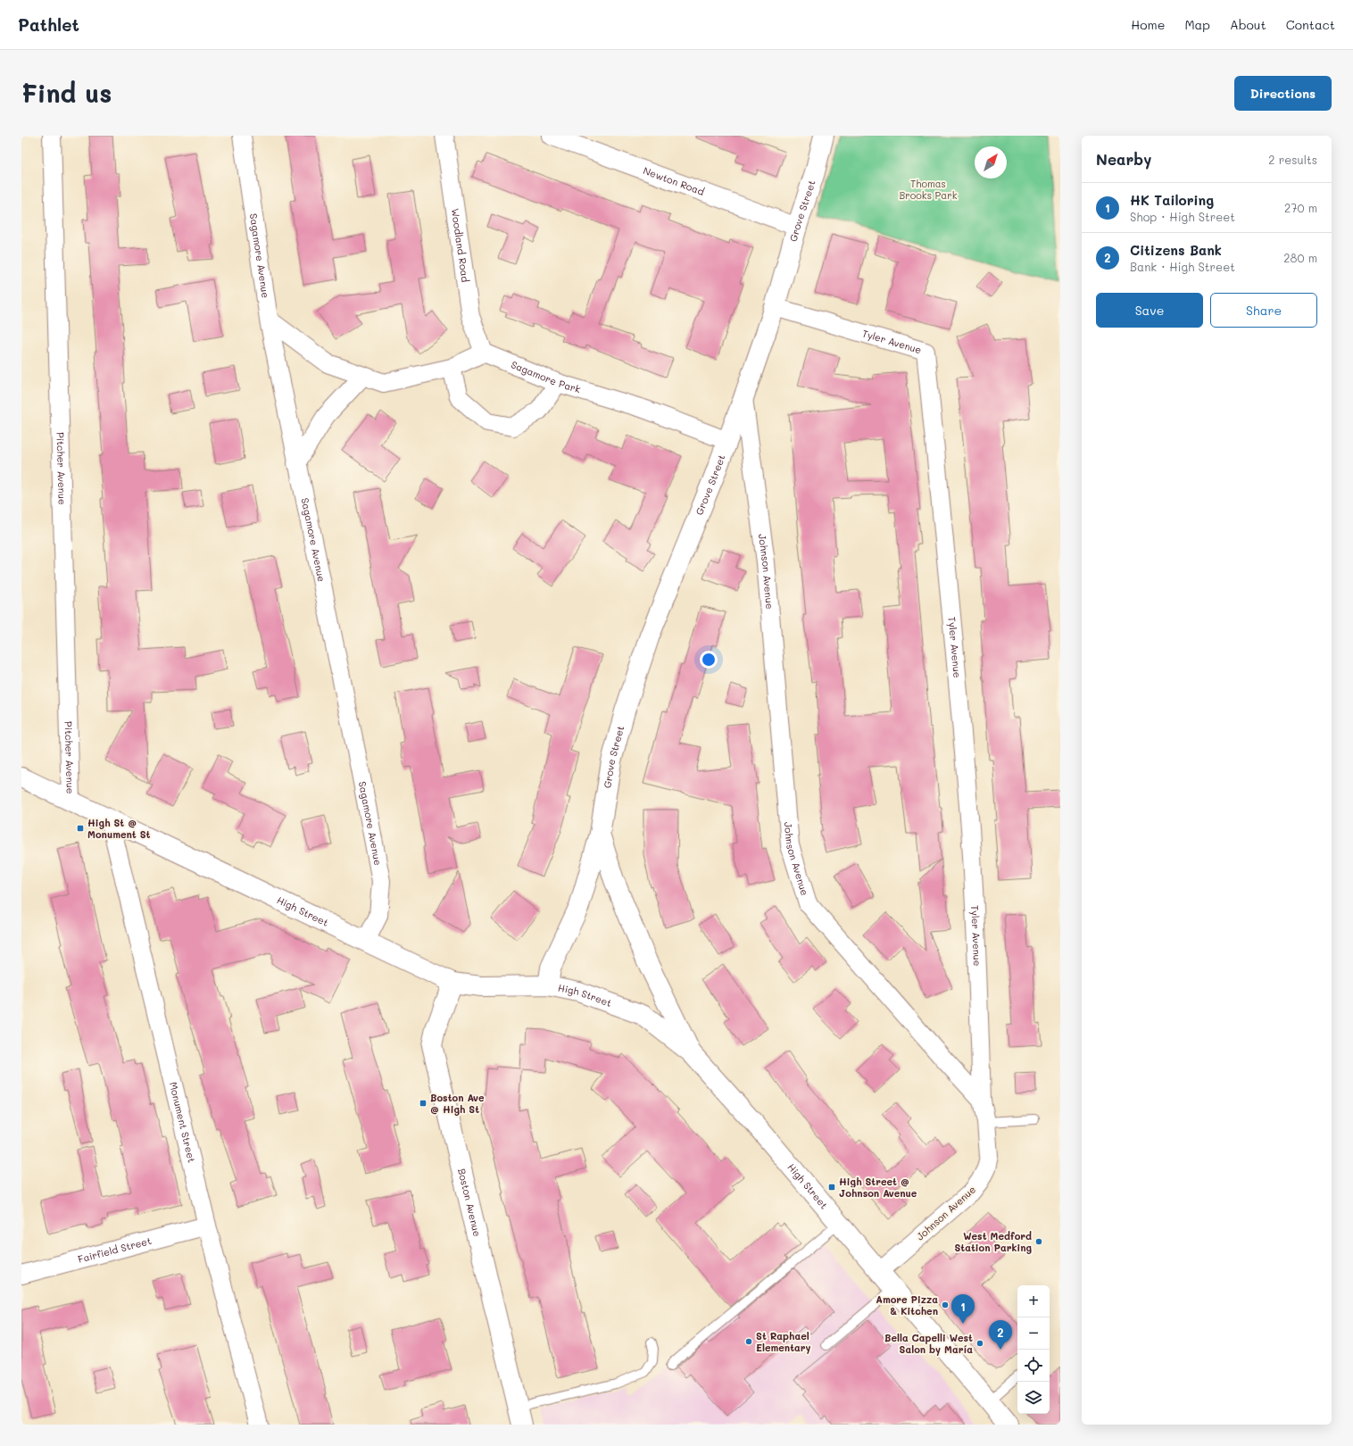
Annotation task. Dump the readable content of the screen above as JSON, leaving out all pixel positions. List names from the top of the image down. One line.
{"streets":{"main road":["Grove Street","High Street","Boston Avenue"],"street":["Newton Road","Woodland Road","Sagamore Avenue","Tyler Avenue","Sagamore Park","Pitcher Avenue","Johnson Avenue","Monument Street","Fairfield Street"]},"crossings":[["Newton Road","Grove Street"],["Grove Street","Tyler Avenue"],["Grove Street","Sagamore Park"],["Grove Street","Johnson Avenue"],["Grove Street","High Street"],["Woodland Road","Sagamore Park"],["Sagamore Avenue","High Street"],["Tyler Avenue","Johnson Avenue"],["Pitcher Avenue","High Street"],["Johnson Avenue","High Street"],["High Street","Monument Street"],["High Street","Boston Avenue"],["Monument Street","Fairfield Street"]],"parks":["Thomas Brooks Park"],"places":{"transit":["High St @ Monument St","Boston Ave @ High St","High Street @ Johnson Avenue"],"other":["West Medford Station Parking","Amore Pizza & Kitchen","St Raphael Elementary","Bella Capelli West Salon by María"]},"north":"top right","page":{"header":"Pathlet","nav":["Home","Map","About","Contact"],"buttons":["Directions",["Save","Share"]],"title":"Find us","heading":["Nearby","2 results"],"list":[{"mark":"1","name":"HK Tailoring","note":"Shop · High Street","value":"270 m"},{"mark":"2","name":"Citizens Bank","note":"Bank · High Street","value":"280 m"}],"map_buttons":["+","−"],"pins":["1","2"]}}
